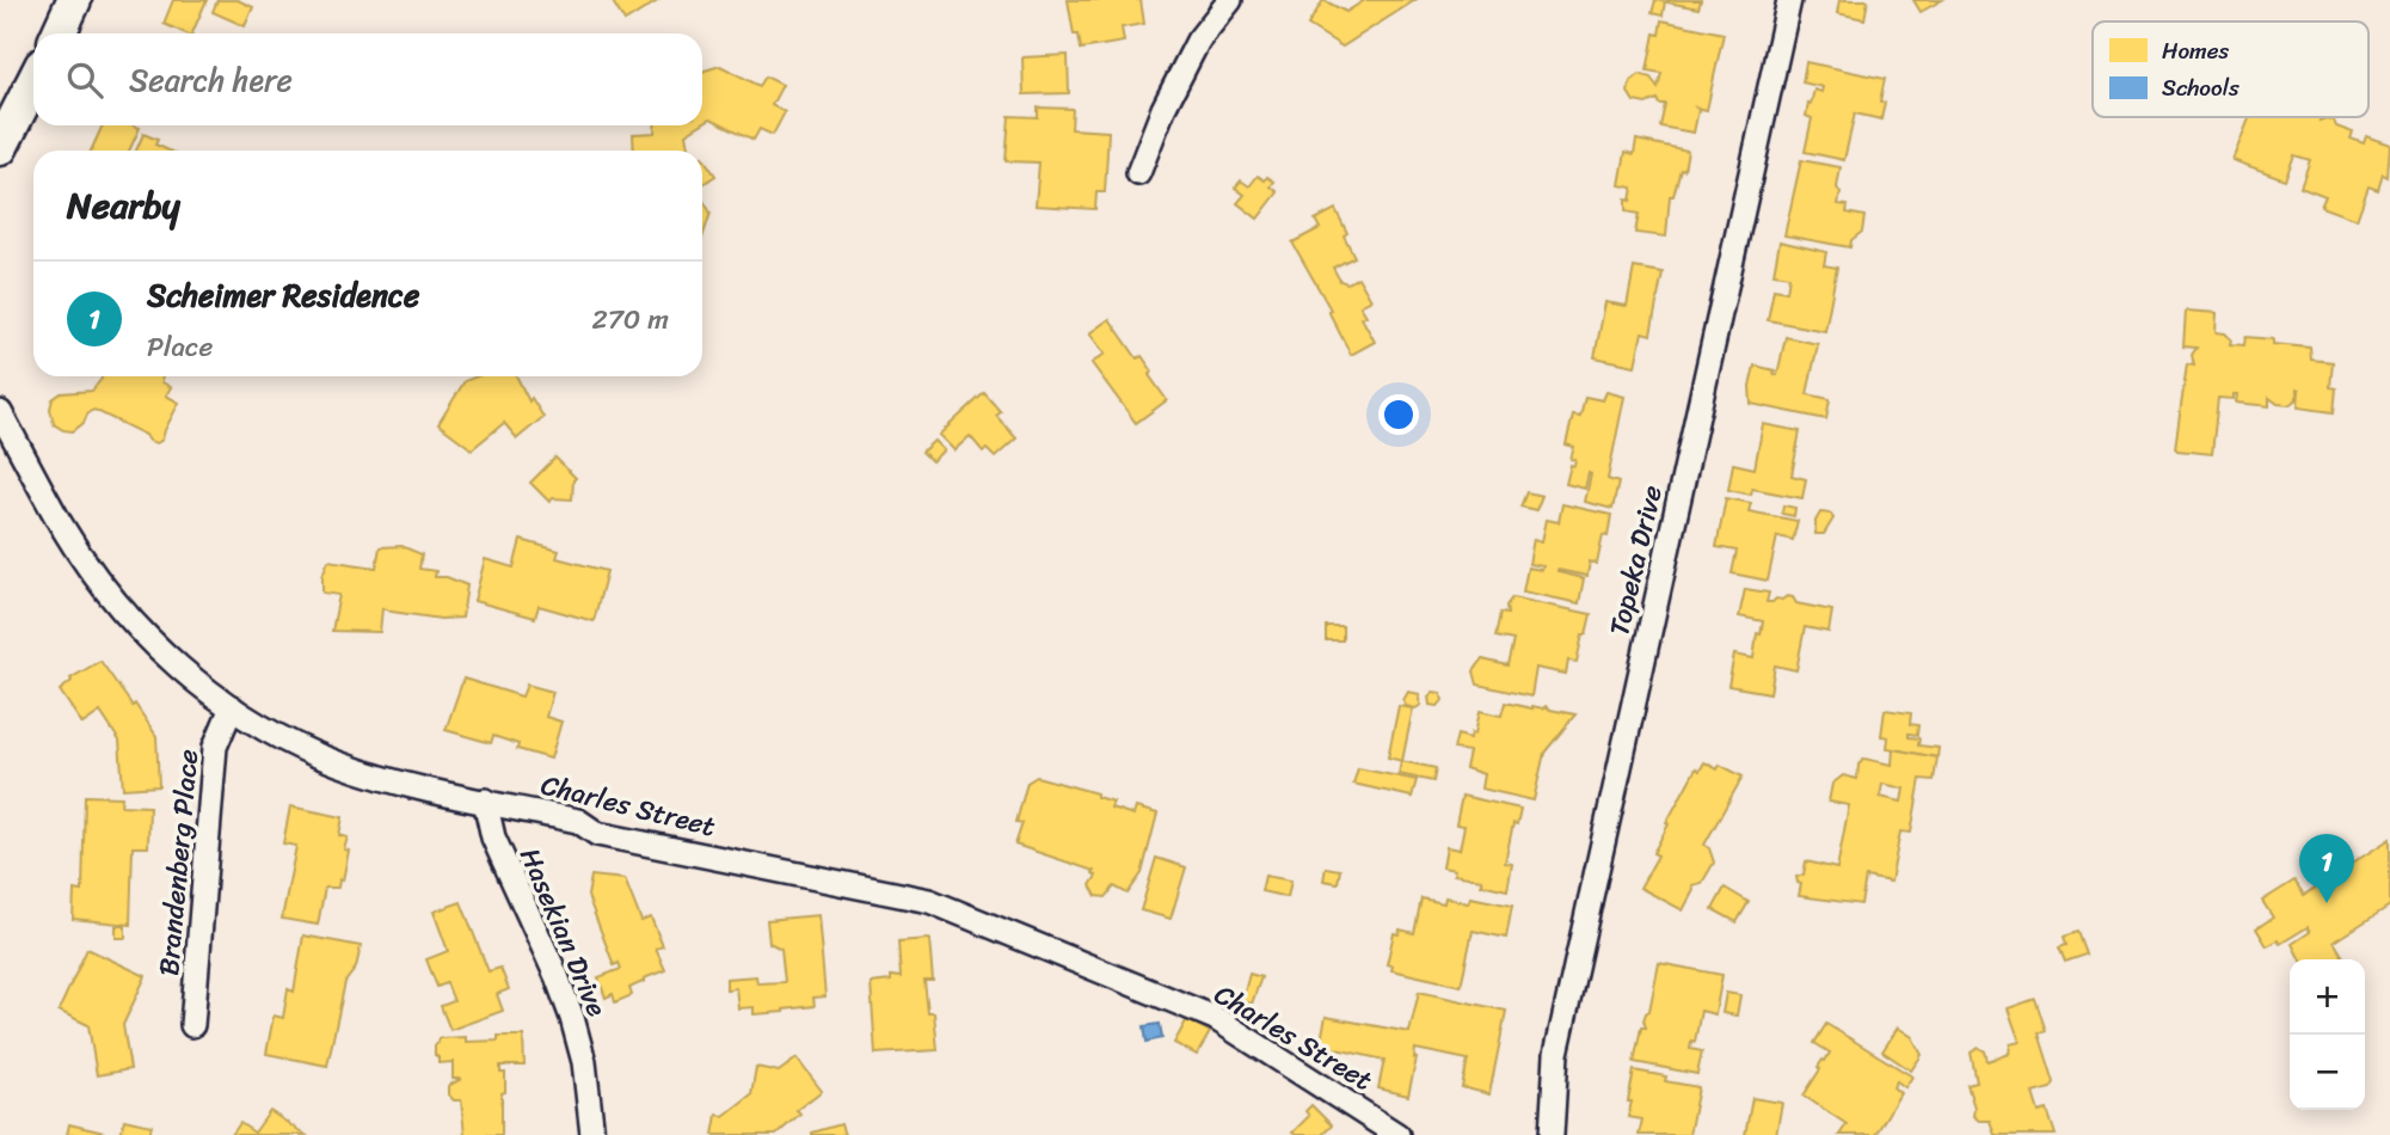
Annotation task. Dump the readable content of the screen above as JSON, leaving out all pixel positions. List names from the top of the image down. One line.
{"streets":{"street":["Topeka Drive","Charles Street","Brandenberg Place","Hasekian Drive"]},"crossings":[["Charles Street","Brandenberg Place"],["Charles Street","Hasekian Drive"]],"legend":["Homes","Schools"],"page":{"search":"Search here","heading":"Nearby","list":[{"mark":"1","name":"Scheimer Residence","note":"Place","value":"270 m"}],"pins":"1","map_buttons":["+","−"]}}
